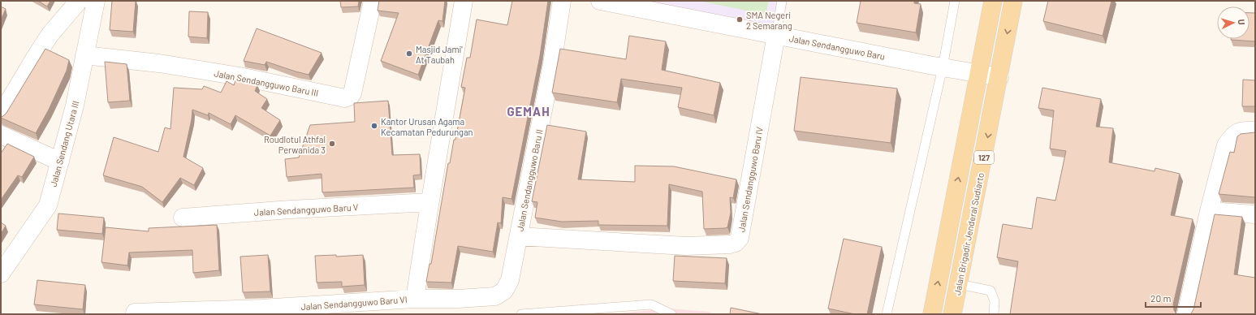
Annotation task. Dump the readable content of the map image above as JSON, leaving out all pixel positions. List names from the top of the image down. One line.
{"streets":{"main road":["127","Jalan Brigadir Jenderal Sudiarto"],"street":["Jalan Sendangguwo Baru","Jalan Sendangguwo Baru III","Jalan Sendang Utara III","Jalan Sendangguwo Baru IV","Jalan Sendangguwo Baru II","Jalan Sendangguwo Baru V","Jalan Sendangguwo Baru VI"]},"crossings":[["Jalan Sendangguwo Baru","127"],["Jalan Sendangguwo Baru","Jalan Sendangguwo Baru IV"],["Jalan Sendangguwo Baru","Jalan Brigadir Jenderal Sudiarto"],["Jalan Sendangguwo Baru III","Jalan Sendang Utara III"],["Jalan Sendangguwo Baru IV","Jalan Sendangguwo Baru II"],["Jalan Sendangguwo Baru II","Jalan Sendangguwo Baru VI"]],"districts":["GEMAH"],"places":["SMA Negeri 2 Semarang","Masjid Jami' At Taubah","Kantor Urusan Agama Kecamatan Pedurungan","Roudlotul Athfal Perwanida 3"],"scale_bar":"20 m","north":"right"}
